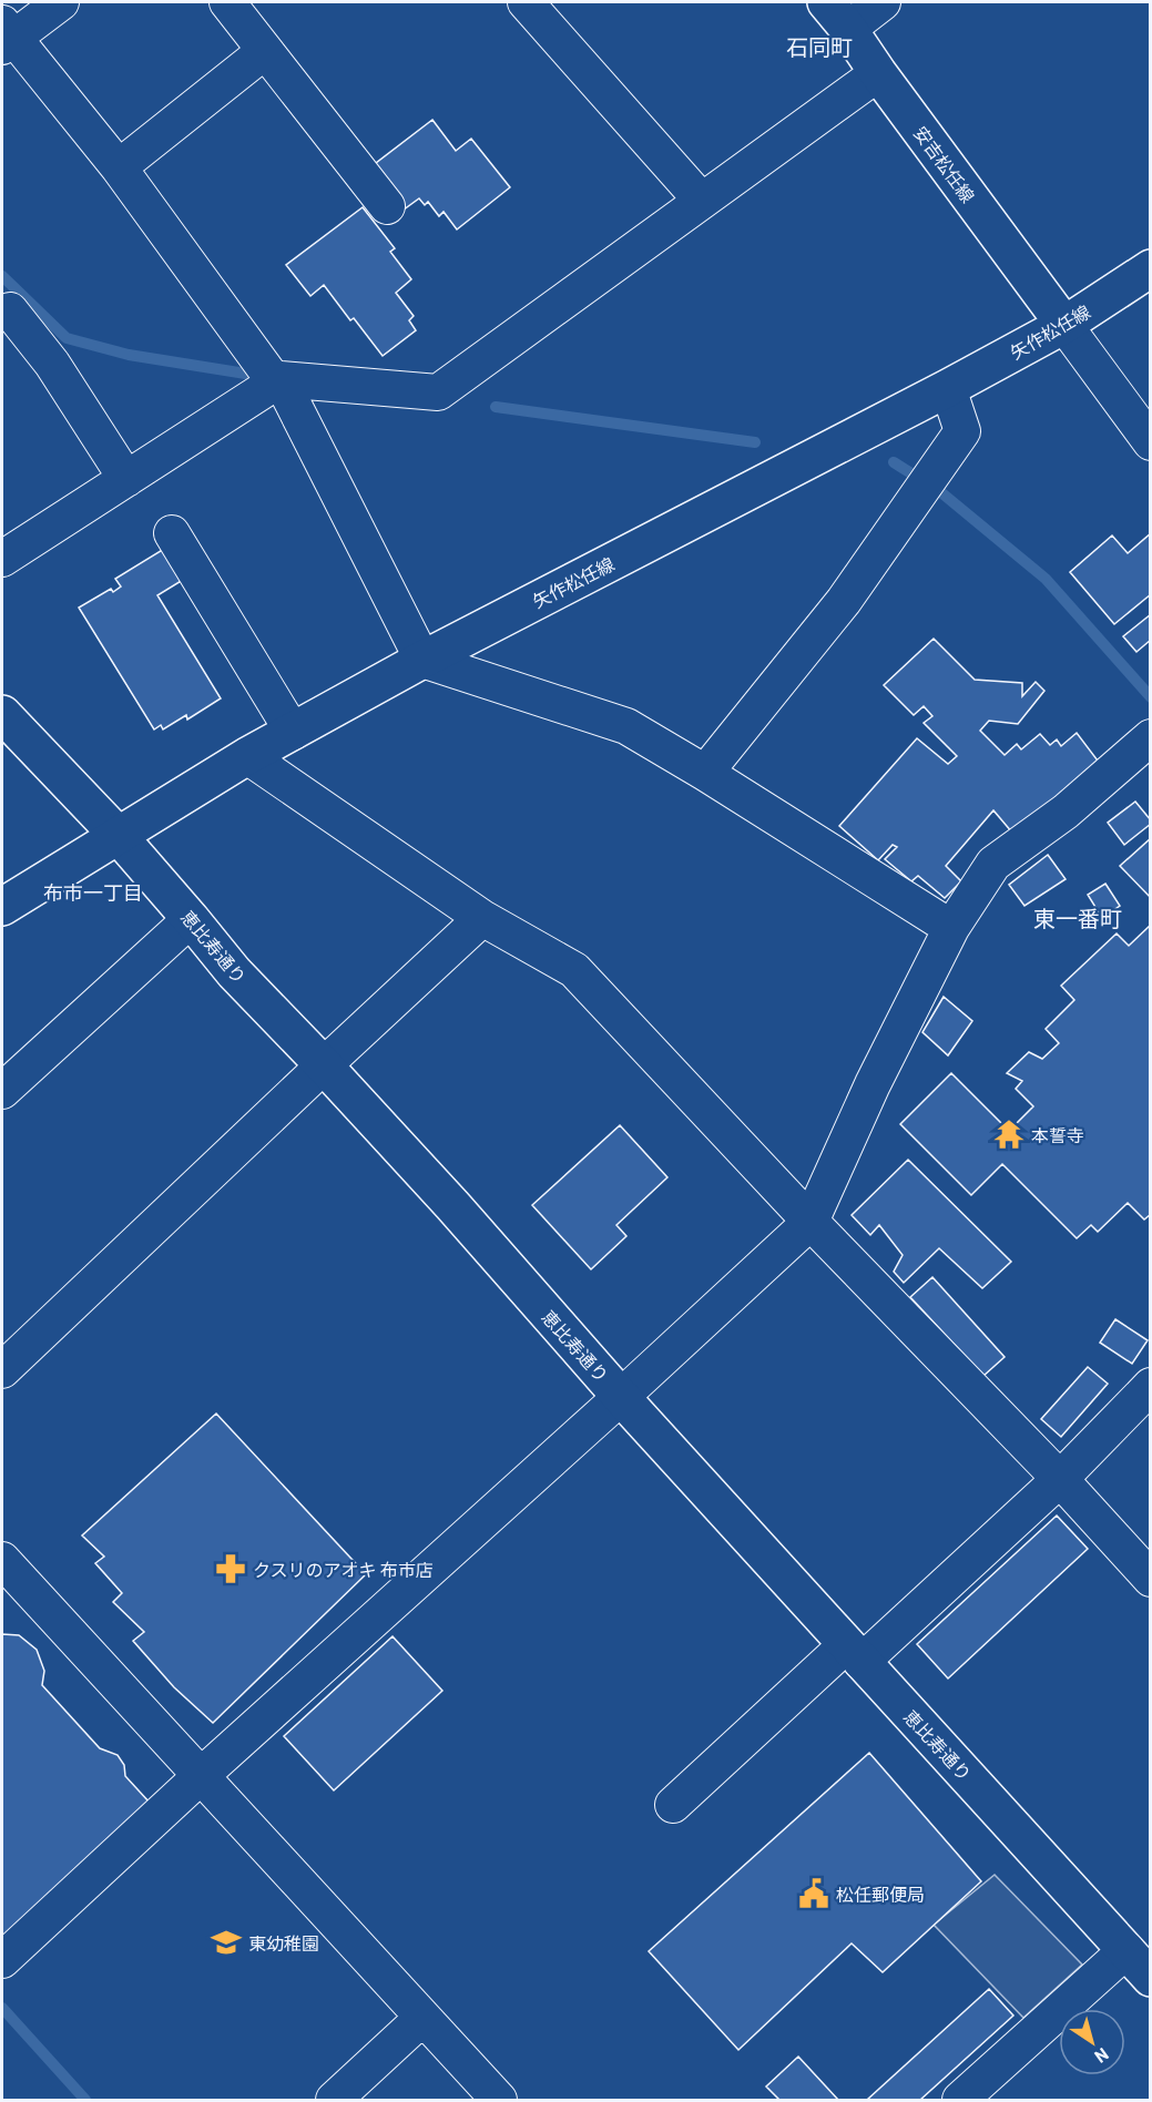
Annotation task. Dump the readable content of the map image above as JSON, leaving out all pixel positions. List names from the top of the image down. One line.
{"streets":{"main road":["安吉松任線","矢作松任線","恵比寿通り"]},"crossings":[["安吉松任線","矢作松任線"],["矢作松任線","恵比寿通り"]],"districts":["石同町","布市一丁目","東一番町"],"places":{"temple":["本誓寺"],"pharmacy":["クスリのアオキ 布市店"],"public building":["松任郵便局"],"school or university":["東幼稚園"]},"north":"bottom right"}
